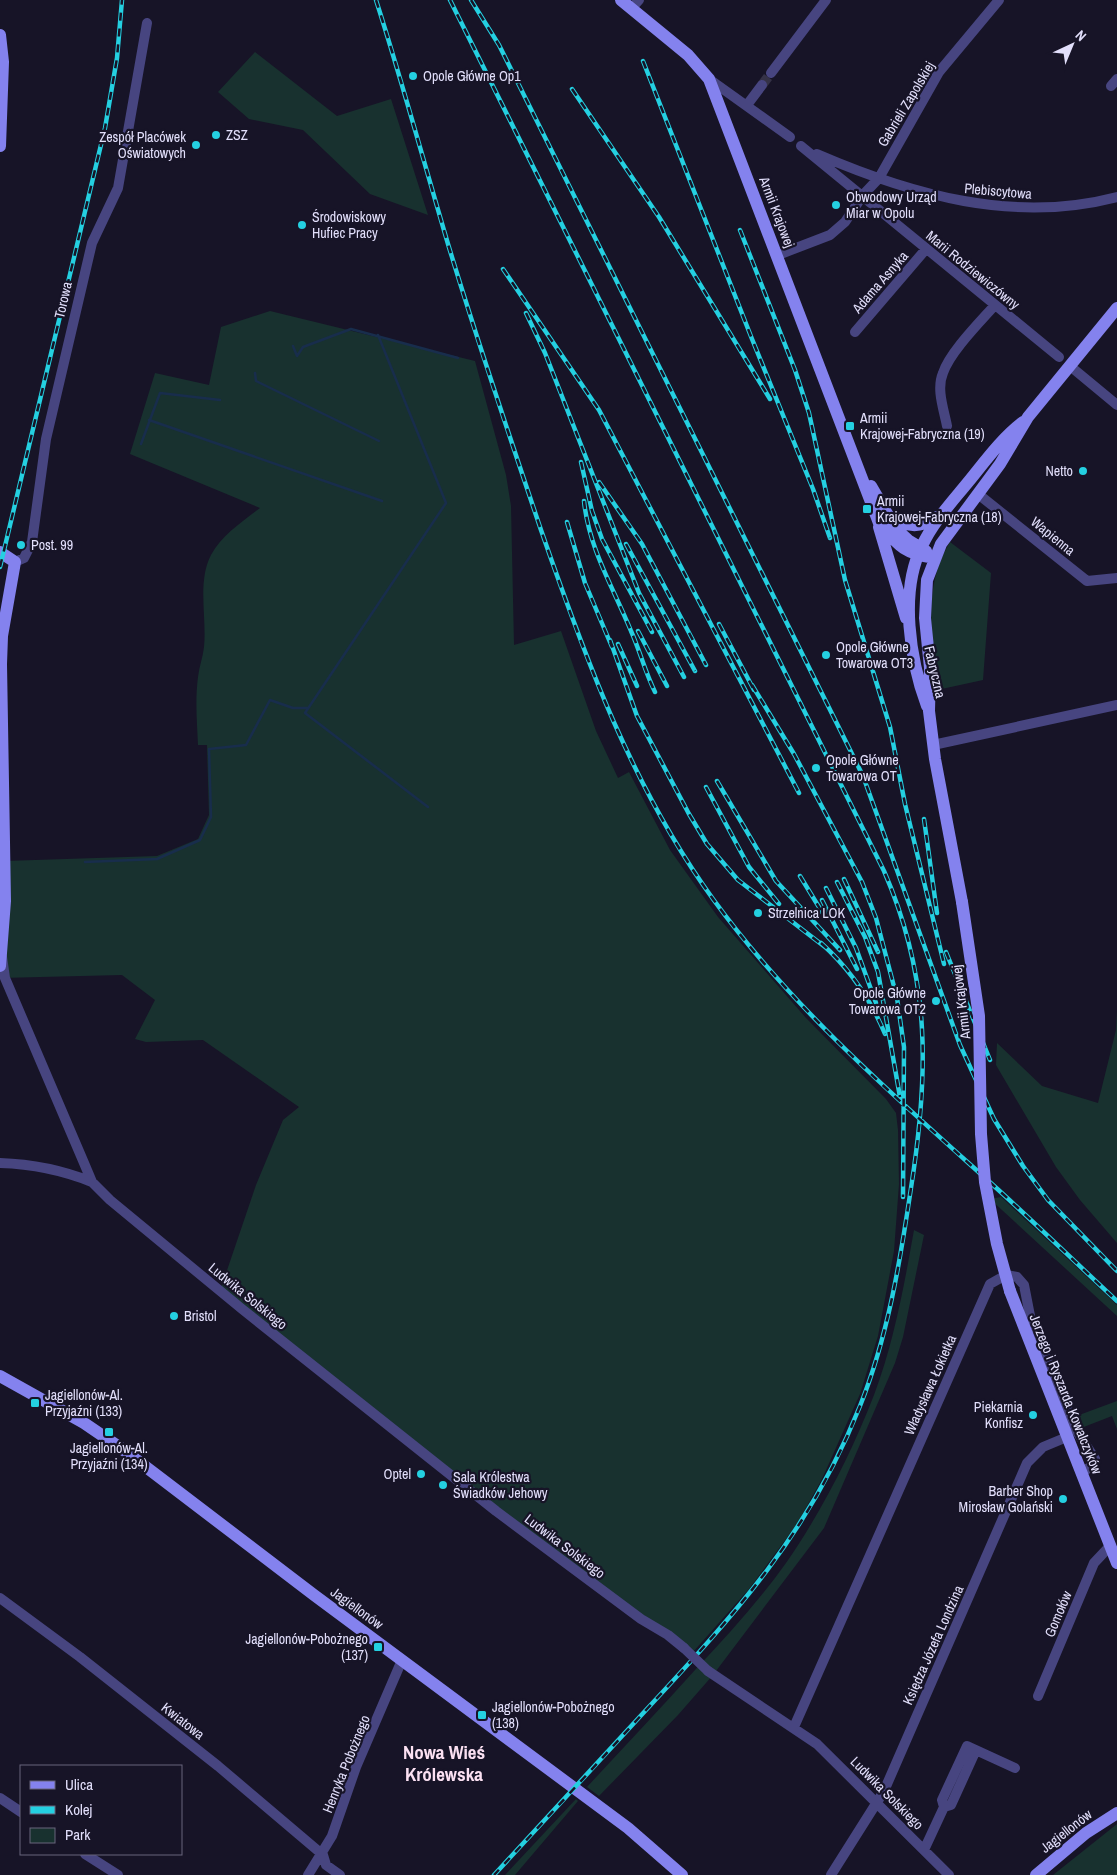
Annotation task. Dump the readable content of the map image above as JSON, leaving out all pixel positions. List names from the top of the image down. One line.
{"streets":{"street":["Gabrieli Zapolskiej","Plebiscytowa","Armii Krajowej","Marii Rodziewiczówny","Adama Asnyka","Torowa","Wapienna","Fabryczna","Ludwika Solskiego","Władysława Łokietka","Jerzego i Ryszarda Kowalczyków","Jagiellonów","Gomołów","Księdza Józefa Londzina","Kwiatowa","Henryka Pobożnego"]},"crossings":[["Gabrieli Zapolskiej","Plebiscytowa"],["Plebiscytowa","Marii Rodziewiczówny"],["Armii Krajowej","Fabryczna"],["Armii Krajowej","Jerzego i Ryszarda Kowalczyków"],["Marii Rodziewiczówny","Adama Asnyka"],["Wapienna","Fabryczna"],["Ludwika Solskiego","Władysława Łokietka"],["Ludwika Solskiego","Księdza Józefa Londzina"],["Władysława Łokietka","Jerzego i Ryszarda Kowalczyków"],["Jerzego i Ryszarda Kowalczyków","Gomołów"],["Jerzego i Ryszarda Kowalczyków","Księdza Józefa Londzina"],["Jagiellonów","Henryka Pobożnego"],["Kwiatowa","Henryka Pobożnego"]],"districts":["Nowa Wieś Królewska"],"places":{"other":["Opole Główne Op1","ZSZ","Zespół Placówek Oświatowych","Obwodowy Urząd Miar w Opolu","Środowiskowy Hufiec Pracy","Netto","Post. 99","Opole Główne Towarowa OT3","Opole Główne Towarowa OT","Strzelnica LOK","Opole Główne Towarowa OT2","Bristol","Piekarnia Konfisz","Optel","Sala Królestwa Świadków Jehowy","Barber Shop Mirosław Golański"],"transit":["Armii Krajowej-Fabryczna (19)","Armii Krajowej-Fabryczna (18)","Jagiellonów-Al. Przyjaźni (133)","Jagiellonów-Al. Przyjaźni (134)","Jagiellonów-Pobożnego (137)","Jagiellonów-Pobożnego (138)"]},"legend":["Ulica","Kolej","Park"],"north":"top right"}
